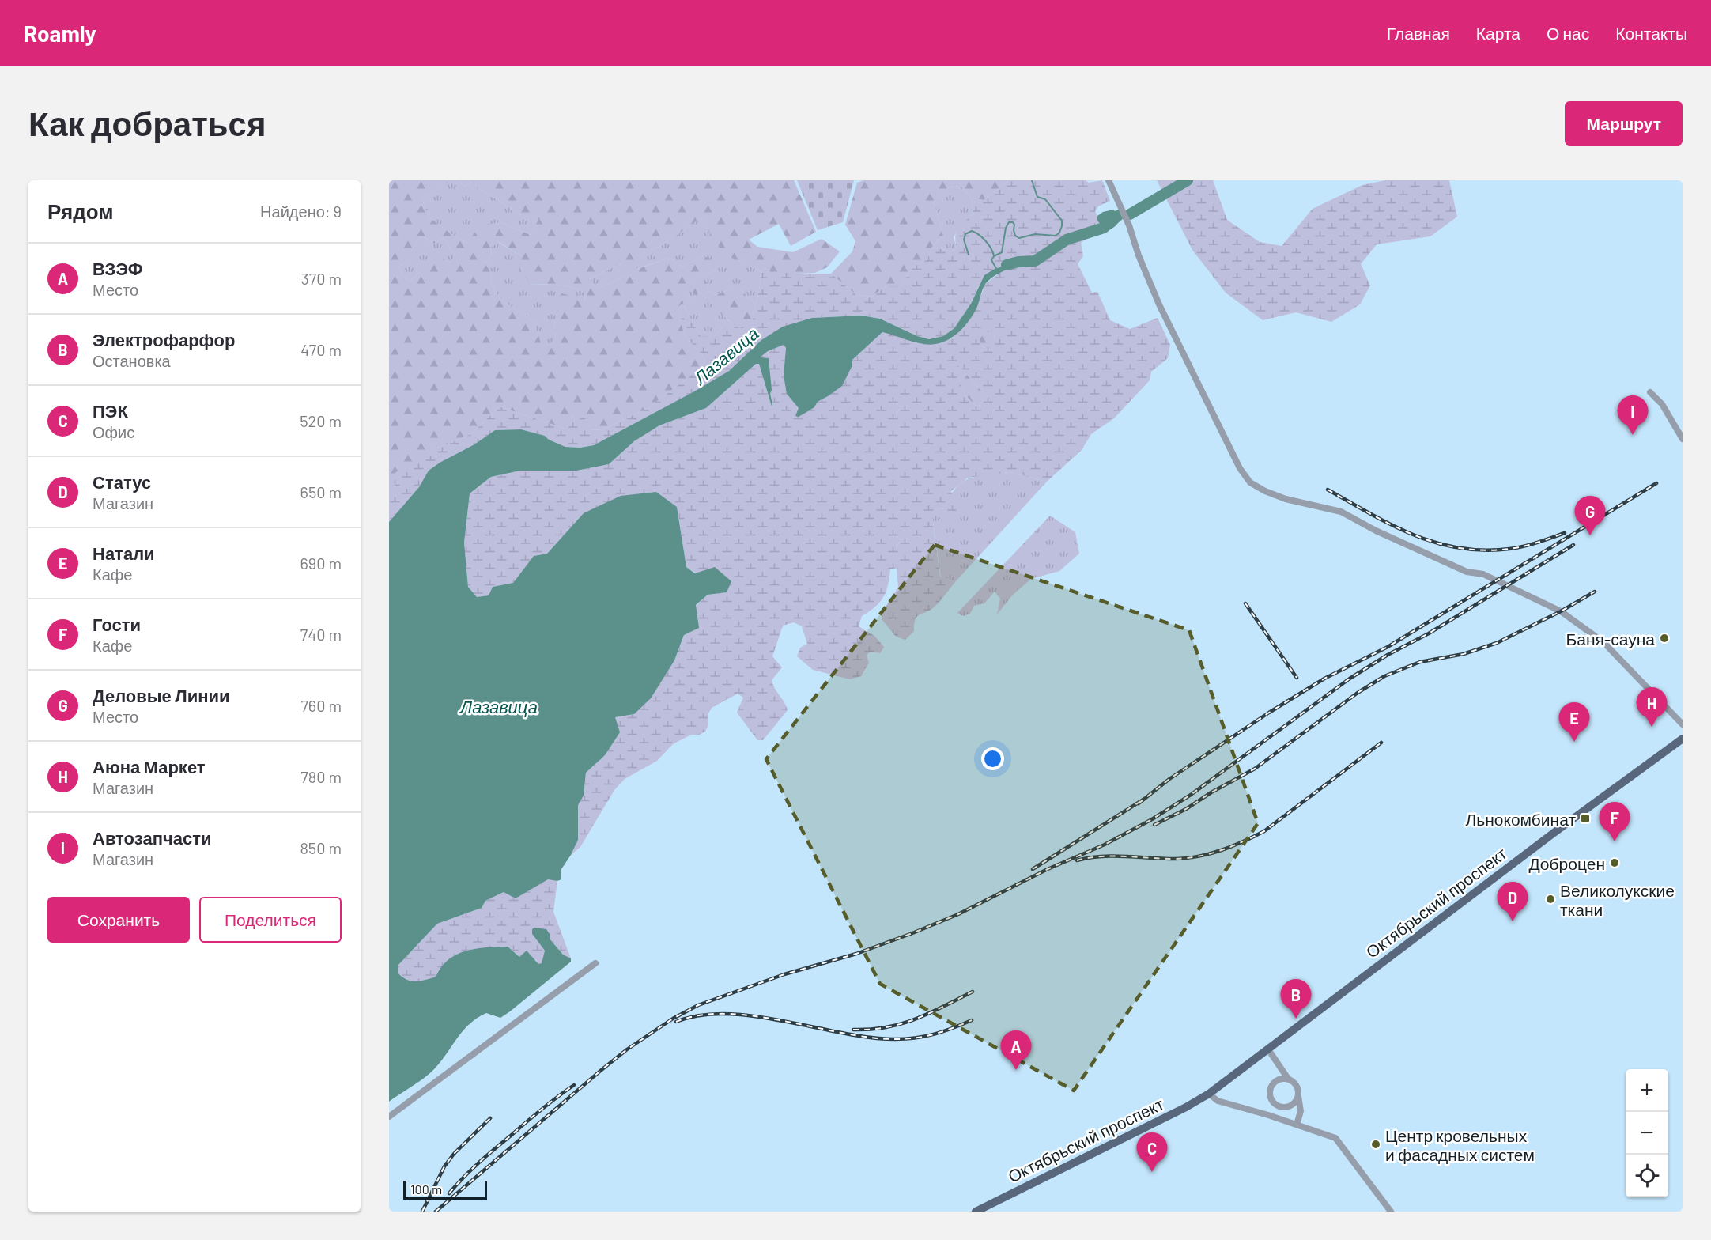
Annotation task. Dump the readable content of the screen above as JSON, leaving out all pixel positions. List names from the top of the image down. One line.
{"streets":{"main road":["Октябрьский проспект"]},"water":["Лазавица"],"places":{"other":["Баня-сауна","Доброцен","Великолукские ткани","Центр кровельных и фасадных систем"],"transit":["Льнокомбинат"]},"scale_bar":"100 m","page":{"header":"Roamly","nav":["Главная","Карта","О нас","Контакты"],"buttons":["Маршрут",["Сохранить","Поделиться"]],"title":"Как добраться","heading":["Рядом","Найдено: 9"],"list":[{"mark":"A","name":"ВЗЭФ","note":"Место","value":"370 m"},{"mark":"B","name":"Электрофарфор","note":"Остановка","value":"470 m"},{"mark":"C","name":"ПЭК","note":"Офис","value":"520 m"},{"mark":"D","name":"Статус","note":"Магазин","value":"650 m"},{"mark":"E","name":"Натали","note":"Кафе","value":"690 m"},{"mark":"F","name":"Гости","note":"Кафе","value":"740 m"},{"mark":"G","name":"Деловые Линии","note":"Место","value":"760 m"},{"mark":"H","name":"Аюна Маркет","note":"Магазин","value":"780 m"},{"mark":"I","name":"Автозапчасти","note":"Магазин","value":"850 m"}],"pins":["I","G","H","E","F","D","B","A","C"],"map_buttons":["+","−"],"scale":"100 m"}}
